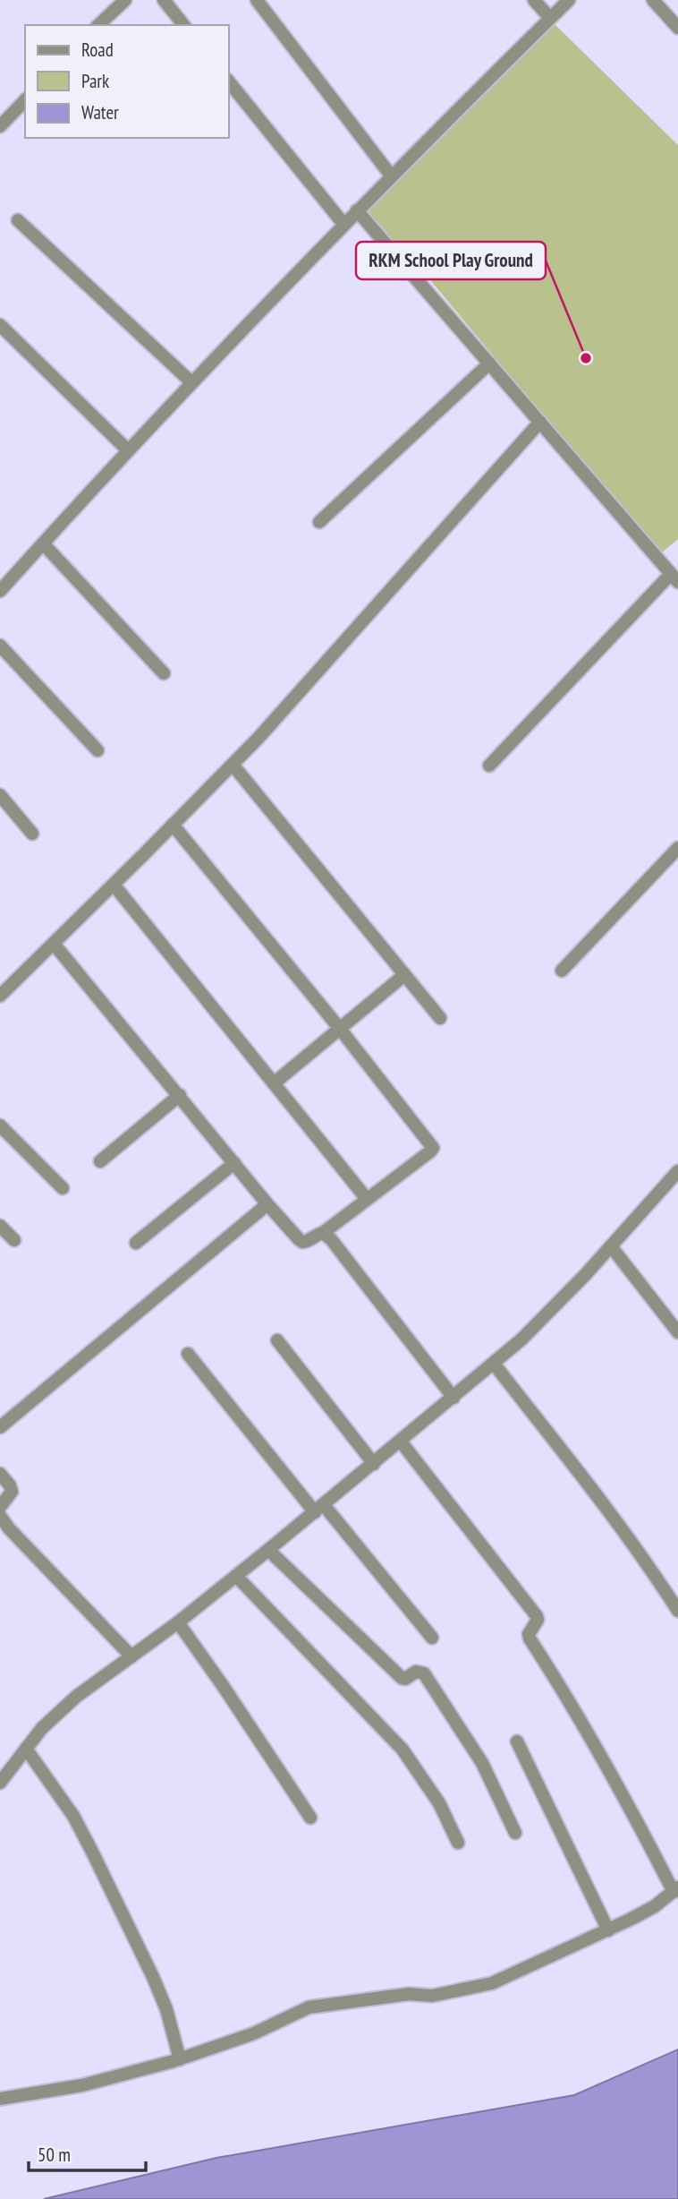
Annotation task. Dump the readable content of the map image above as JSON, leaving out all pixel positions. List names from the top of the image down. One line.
{"places":["RKM School Play Ground"],"legend":["Road","Park","Water"],"scale_bar":"50 m"}
